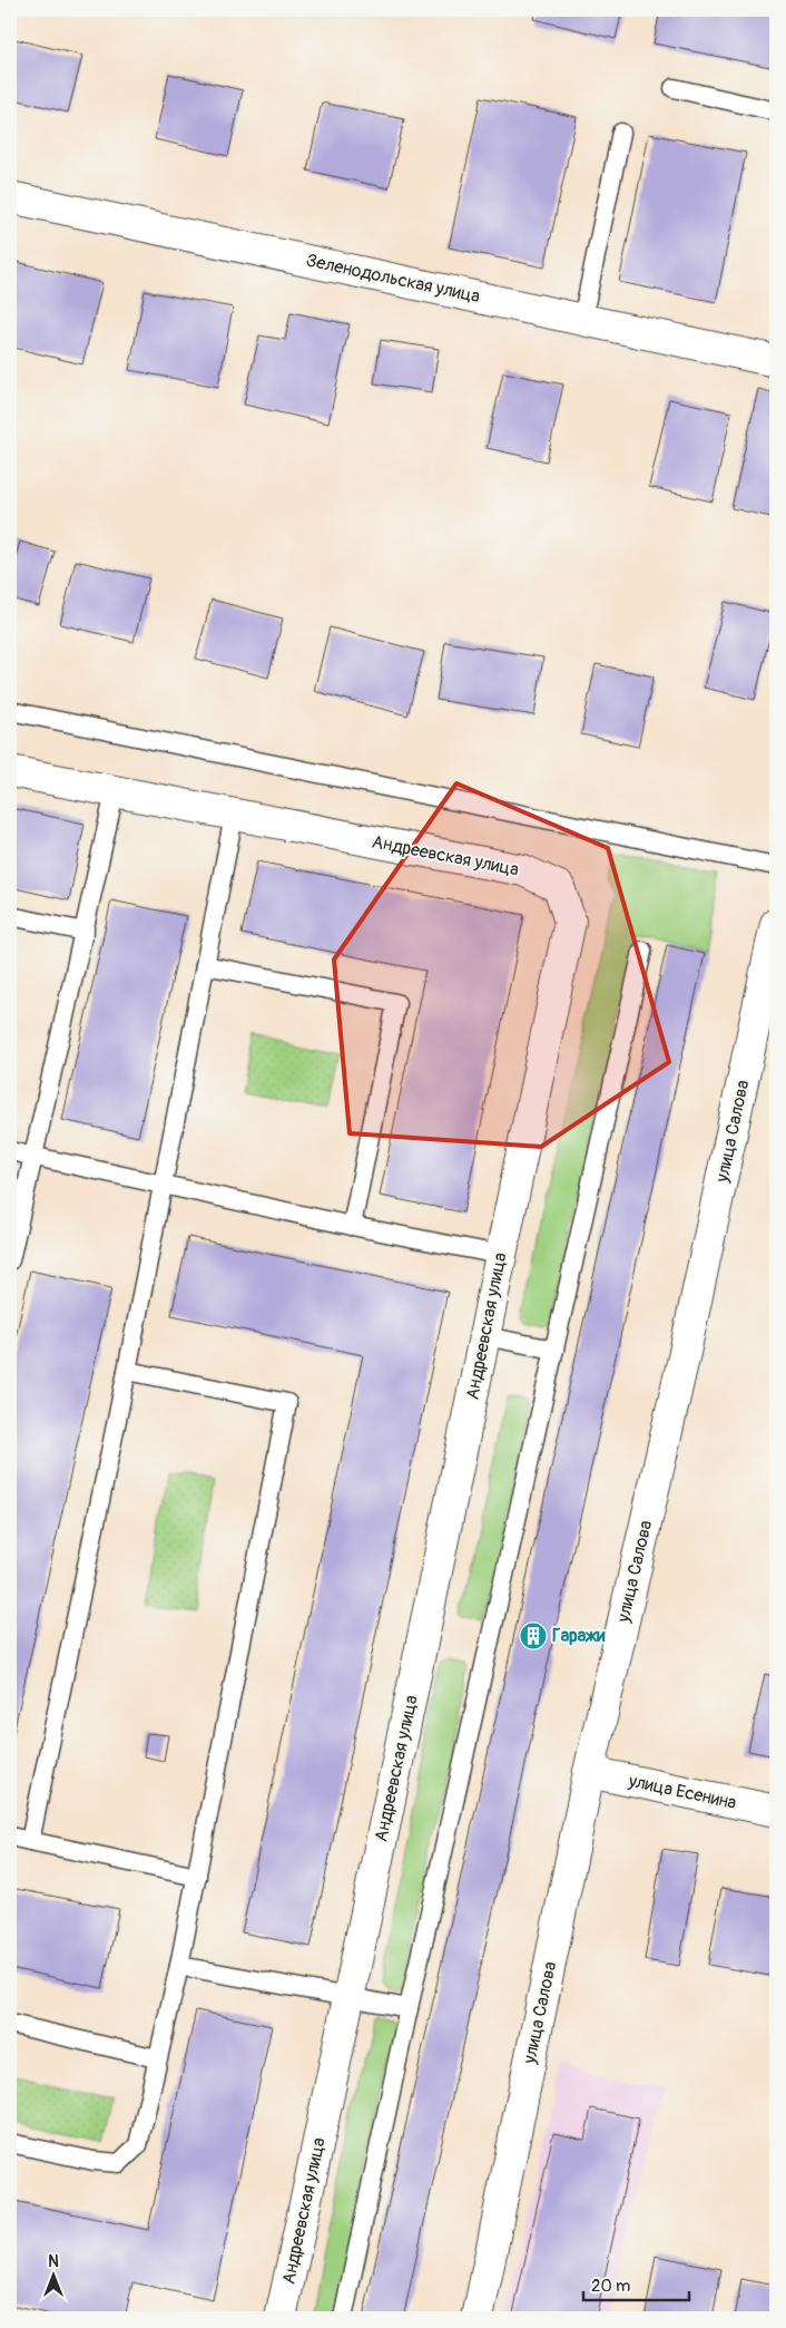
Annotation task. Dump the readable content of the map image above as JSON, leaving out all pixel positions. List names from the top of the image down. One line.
{"streets":{"street":["Зеленодольская улица","Андреевская улица","улица Салова","улица Есенина"]},"crossings":[["улица Салова","улица Есенина"]],"places":{"building":["Гаражи"]},"scale_bar":"20 m","north":"top"}
